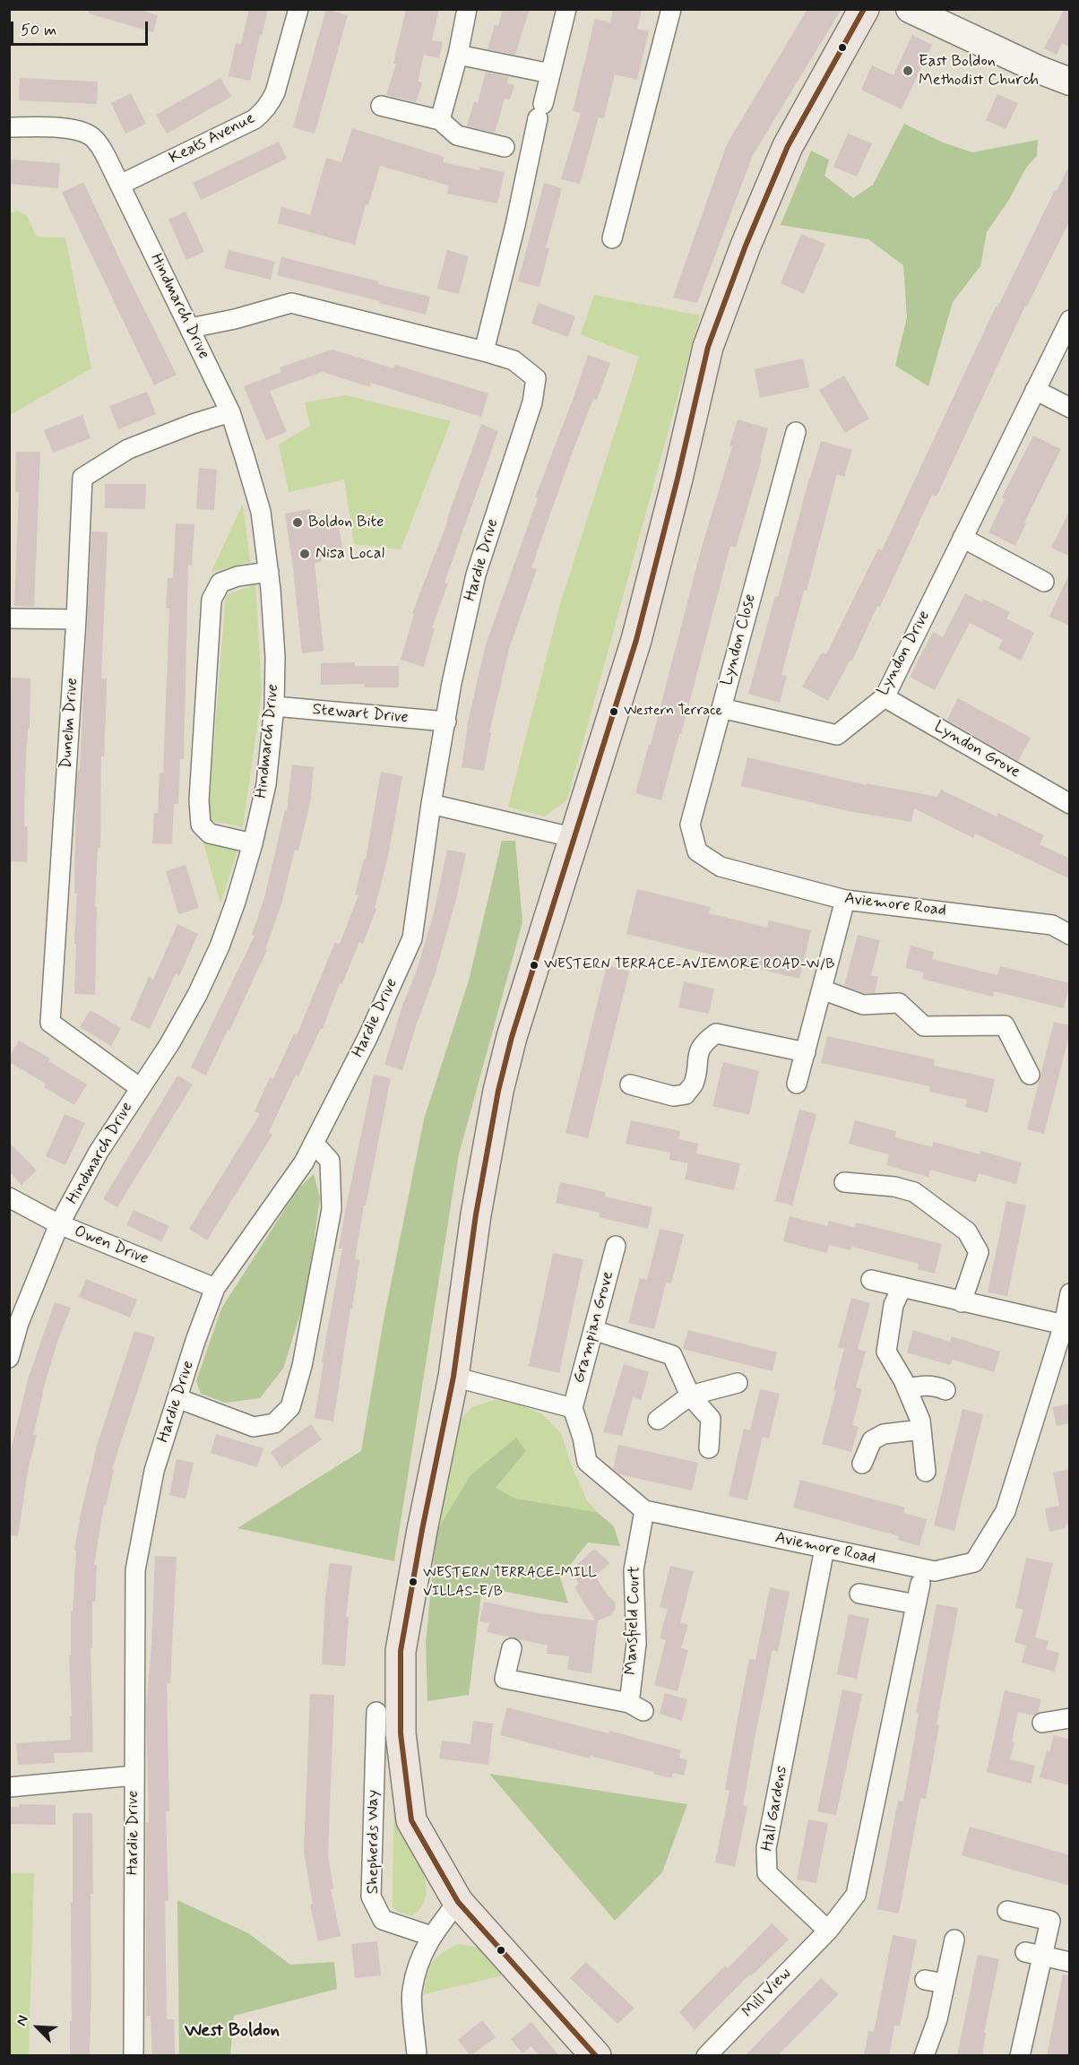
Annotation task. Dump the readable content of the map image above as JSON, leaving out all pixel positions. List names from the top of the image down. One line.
{"streets":{"street":["Keats Avenue","Hindmarch Drive","Hardie Drive","Lyndon Close","Lyndon Drive","Stewart Drive","Dunelm Drive","Lyndon Grove","Aviemore Road","Owen Drive","Grampian Grove","Mansfield Court","Hall Gardens","Shepherds Way","Mill View"]},"crossings":[["Keats Avenue","Hindmarch Drive"],["Hindmarch Drive","Hardie Drive"],["Hindmarch Drive","Stewart Drive"],["Hindmarch Drive","Dunelm Drive"],["Hindmarch Drive","Owen Drive"],["Hardie Drive","Stewart Drive"],["Hardie Drive","Owen Drive"],["Lyndon Close","Lyndon Drive"],["Lyndon Close","Aviemore Road"],["Lyndon Drive","Lyndon Grove"],["Aviemore Road","Grampian Grove"],["Aviemore Road","Mansfield Court"],["Aviemore Road","Hall Gardens"],["Hall Gardens","Mill View"]],"districts":["West Boldon"],"places":["East Boldon Methodist Church","Boldon Bite","Nisa Local","Western Terrace","WESTERN TERRACE-AVIEMORE ROAD-W/B","WESTERN TERRACE-MILL VILLAS-E/B"],"scale_bar":"50 m","north":"top left"}
